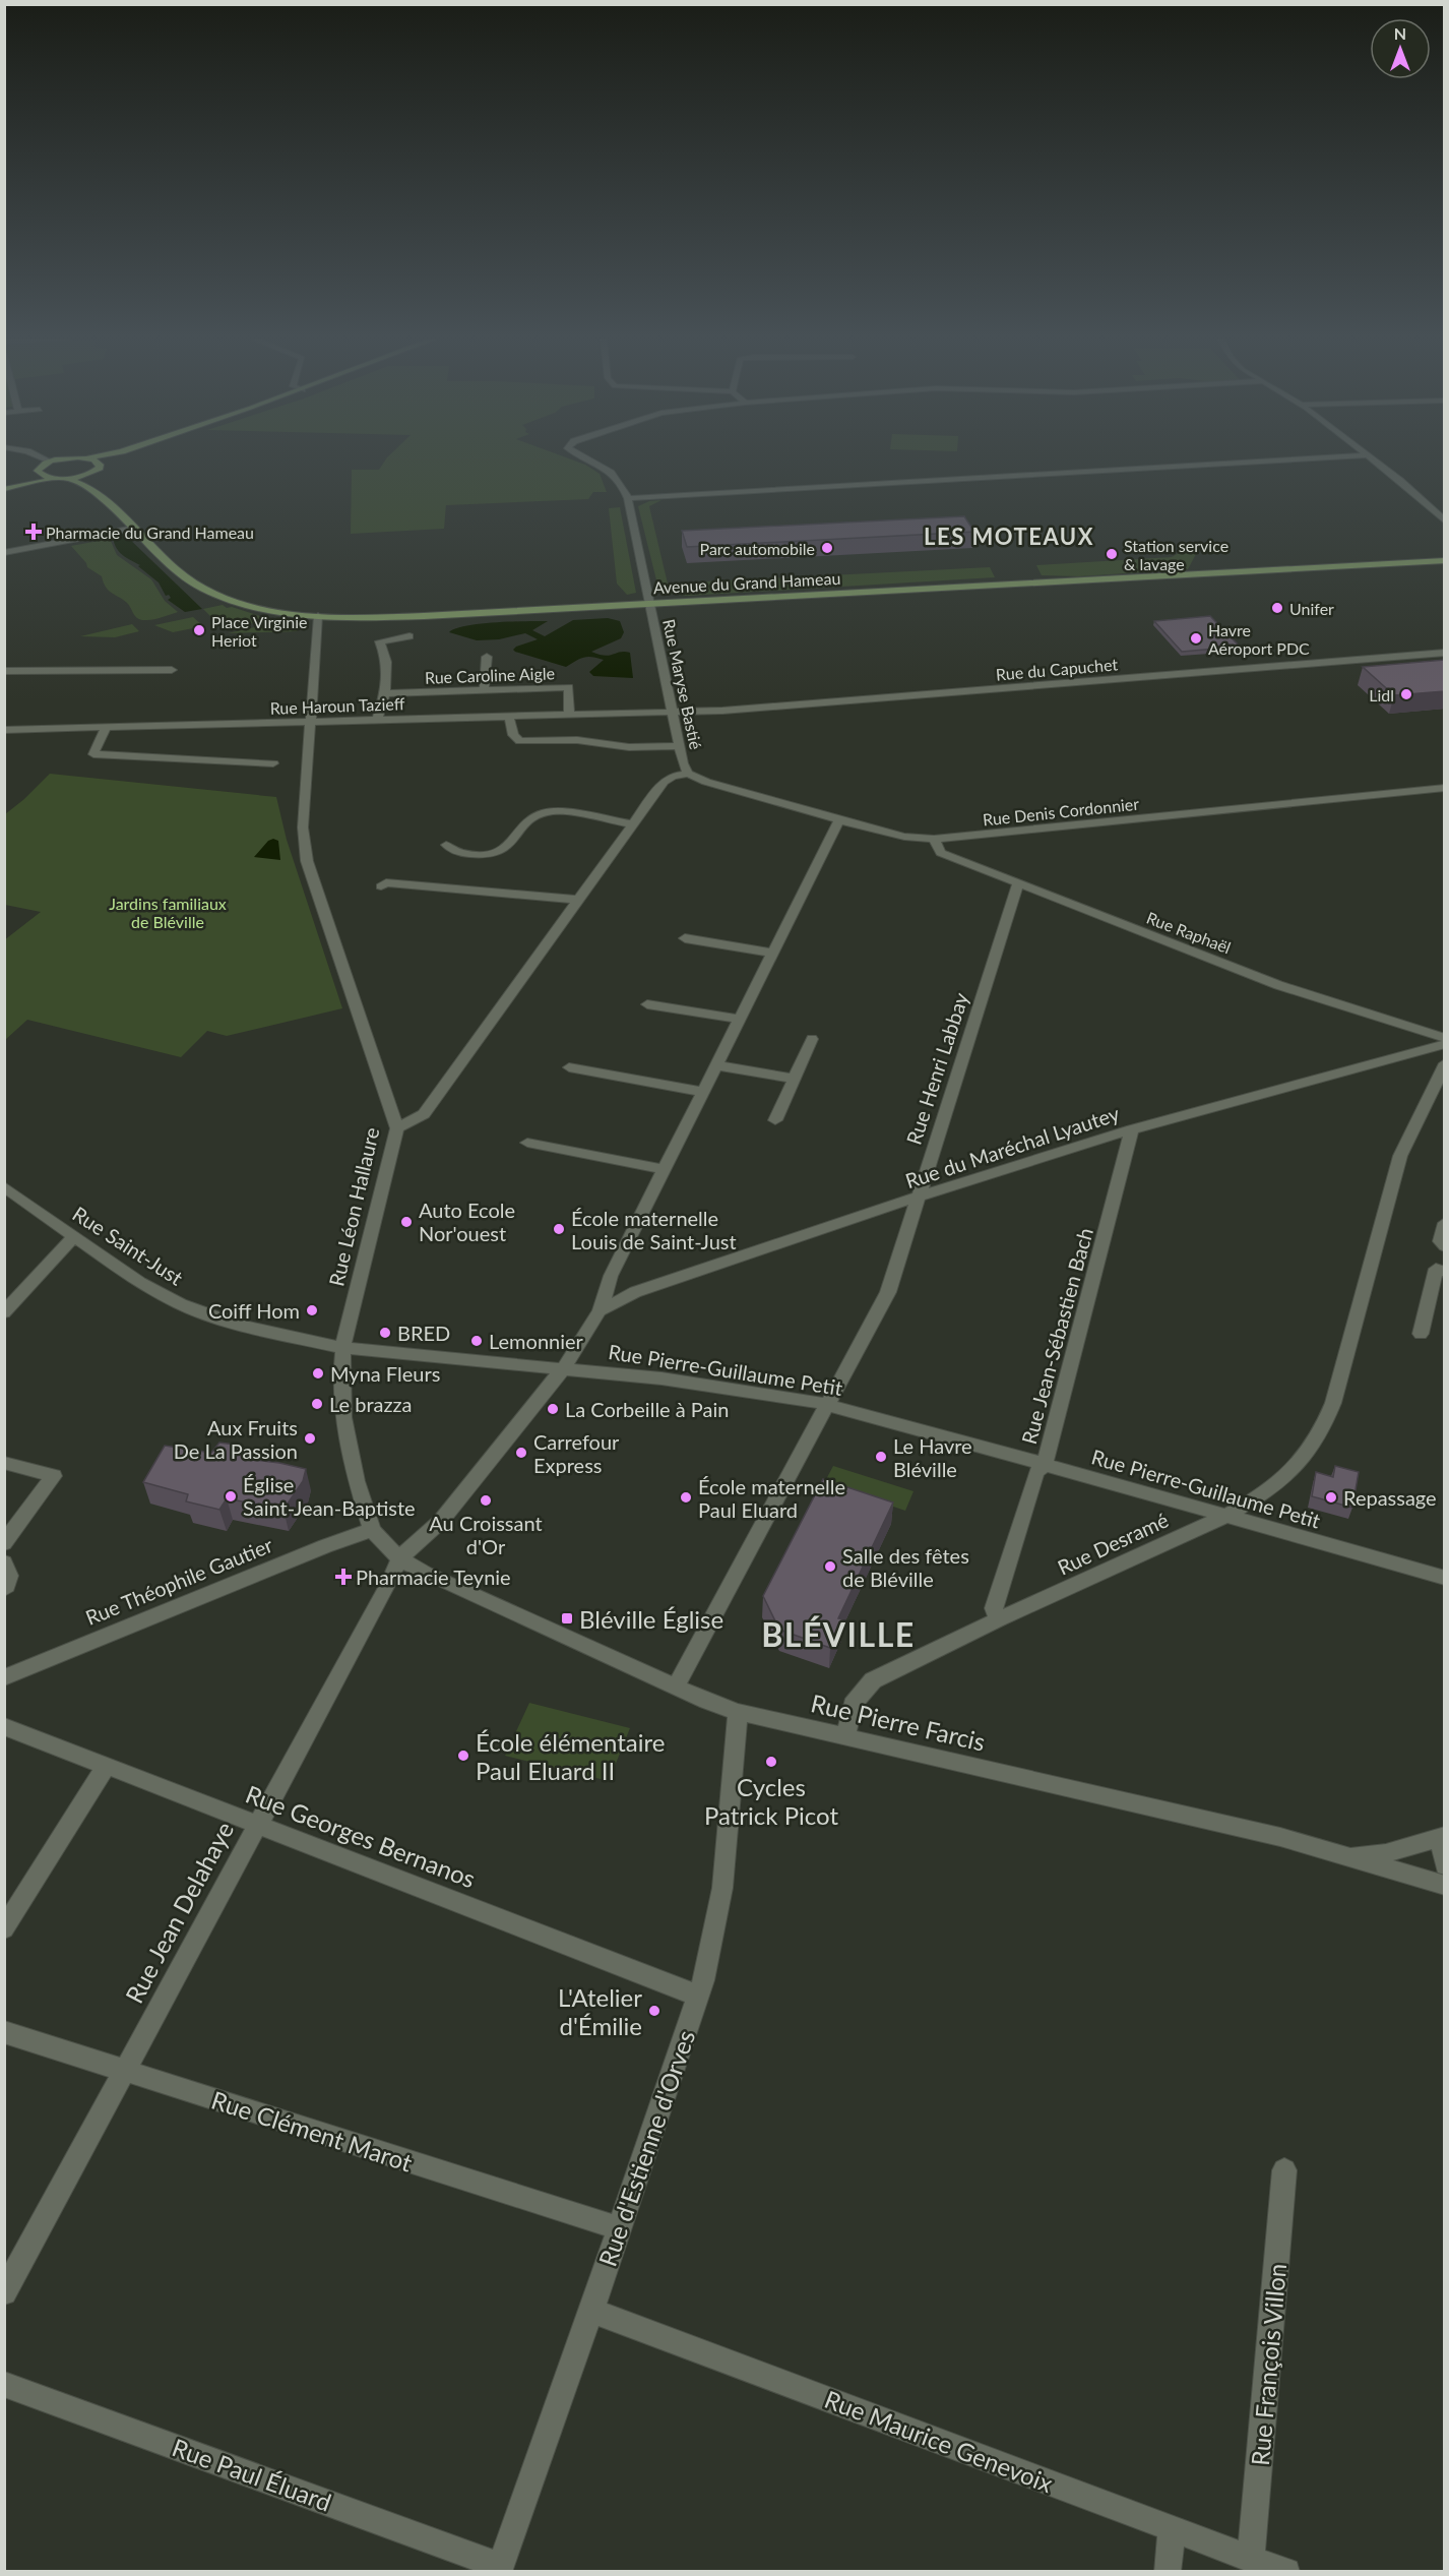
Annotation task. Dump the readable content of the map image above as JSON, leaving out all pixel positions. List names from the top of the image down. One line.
{"streets":{"main road":["Avenue du Grand Hameau"],"street":["Rue du Capuchet","Rue Caroline Aigle","Rue Maryse Bastié","Rue Haroun Tazieff","Rue Denis Cordonnier","Rue Raphaël","Rue Henri Labbay","Rue du Maréchal Lyautey","Rue Léon Hallaure","Rue Saint-Just","Rue Jean-Sébastien Bach","Rue Pierre-Guillaume Petit","Rue Desramé","Rue Théophile Gautier","Rue Pierre Farcis","Rue Georges Bernanos","Rue Jean Delahaye","Rue Clément Marot","Rue d'Estienne d'Orves","Rue François Villon","Rue Maurice Genevoix","Rue Paul Éluard"]},"crossings":[["Avenue du Grand Hameau","Rue Maryse Bastié"],["Avenue du Grand Hameau","Rue Léon Hallaure"],["Rue du Capuchet","Rue Maryse Bastié"],["Rue du Capuchet","Rue Haroun Tazieff"],["Rue Caroline Aigle","Rue Haroun Tazieff"],["Rue Maryse Bastié","Rue Haroun Tazieff"],["Rue Maryse Bastié","Rue Denis Cordonnier"],["Rue Maryse Bastié","Rue Léon Hallaure"],["Rue Haroun Tazieff","Rue Léon Hallaure"],["Rue Denis Cordonnier","Rue Raphaël"],["Rue Raphaël","Rue Henri Labbay"],["Rue Henri Labbay","Rue du Maréchal Lyautey"],["Rue Henri Labbay","Rue Pierre-Guillaume Petit"],["Rue Henri Labbay","Rue Pierre Farcis"],["Rue du Maréchal Lyautey","Rue Jean-Sébastien Bach"],["Rue Léon Hallaure","Rue Saint-Just"],["Rue Léon Hallaure","Rue Pierre-Guillaume Petit"],["Rue Léon Hallaure","Rue Théophile Gautier"],["Rue Léon Hallaure","Rue Pierre Farcis"],["Rue Saint-Just","Rue Pierre-Guillaume Petit"],["Rue Jean-Sébastien Bach","Rue Pierre-Guillaume Petit"],["Rue Jean-Sébastien Bach","Rue Desramé"],["Rue Pierre-Guillaume Petit","Rue Desramé"],["Rue Desramé","Rue Pierre Farcis"],["Rue Théophile Gautier","Rue Pierre Farcis"],["Rue Pierre Farcis","Rue Jean Delahaye"],["Rue Pierre Farcis","Rue d'Estienne d'Orves"],["Rue Georges Bernanos","Rue Jean Delahaye"],["Rue Georges Bernanos","Rue d'Estienne d'Orves"],["Rue Jean Delahaye","Rue Clément Marot"],["Rue Clément Marot","Rue d'Estienne d'Orves"],["Rue d'Estienne d'Orves","Rue Maurice Genevoix"],["Rue d'Estienne d'Orves","Rue Paul Éluard"],["Rue François Villon","Rue Maurice Genevoix"]],"districts":["LES MOTEAUX","BLÉVILLE"],"parks":["Jardins familiaux de Bléville"],"places":{"health":["Pharmacie du Grand Hameau","Pharmacie Teynie"],"other":["Parc automobile","Station service & lavage","Unifer","Place Virginie Heriot","Havre Aéroport PDC","Lidl","Auto Ecole Nor'ouest","École maternelle Louis de Saint-Just","Coiff Hom","BRED","Lemonnier","Myna Fleurs","Le brazza","La Corbeille à Pain","Aux Fruits De La Passion","Carrefour Express","Le Havre Bléville","Église Saint-Jean-Baptiste","École maternelle Paul Eluard","Repassage","Au Croissant d'Or","Salle des fêtes de Bléville","École élémentaire Paul Eluard II","Cycles Patrick Picot","L'Atelier d'Émilie"],"transit":["Bléville Église"]},"north":"top"}
